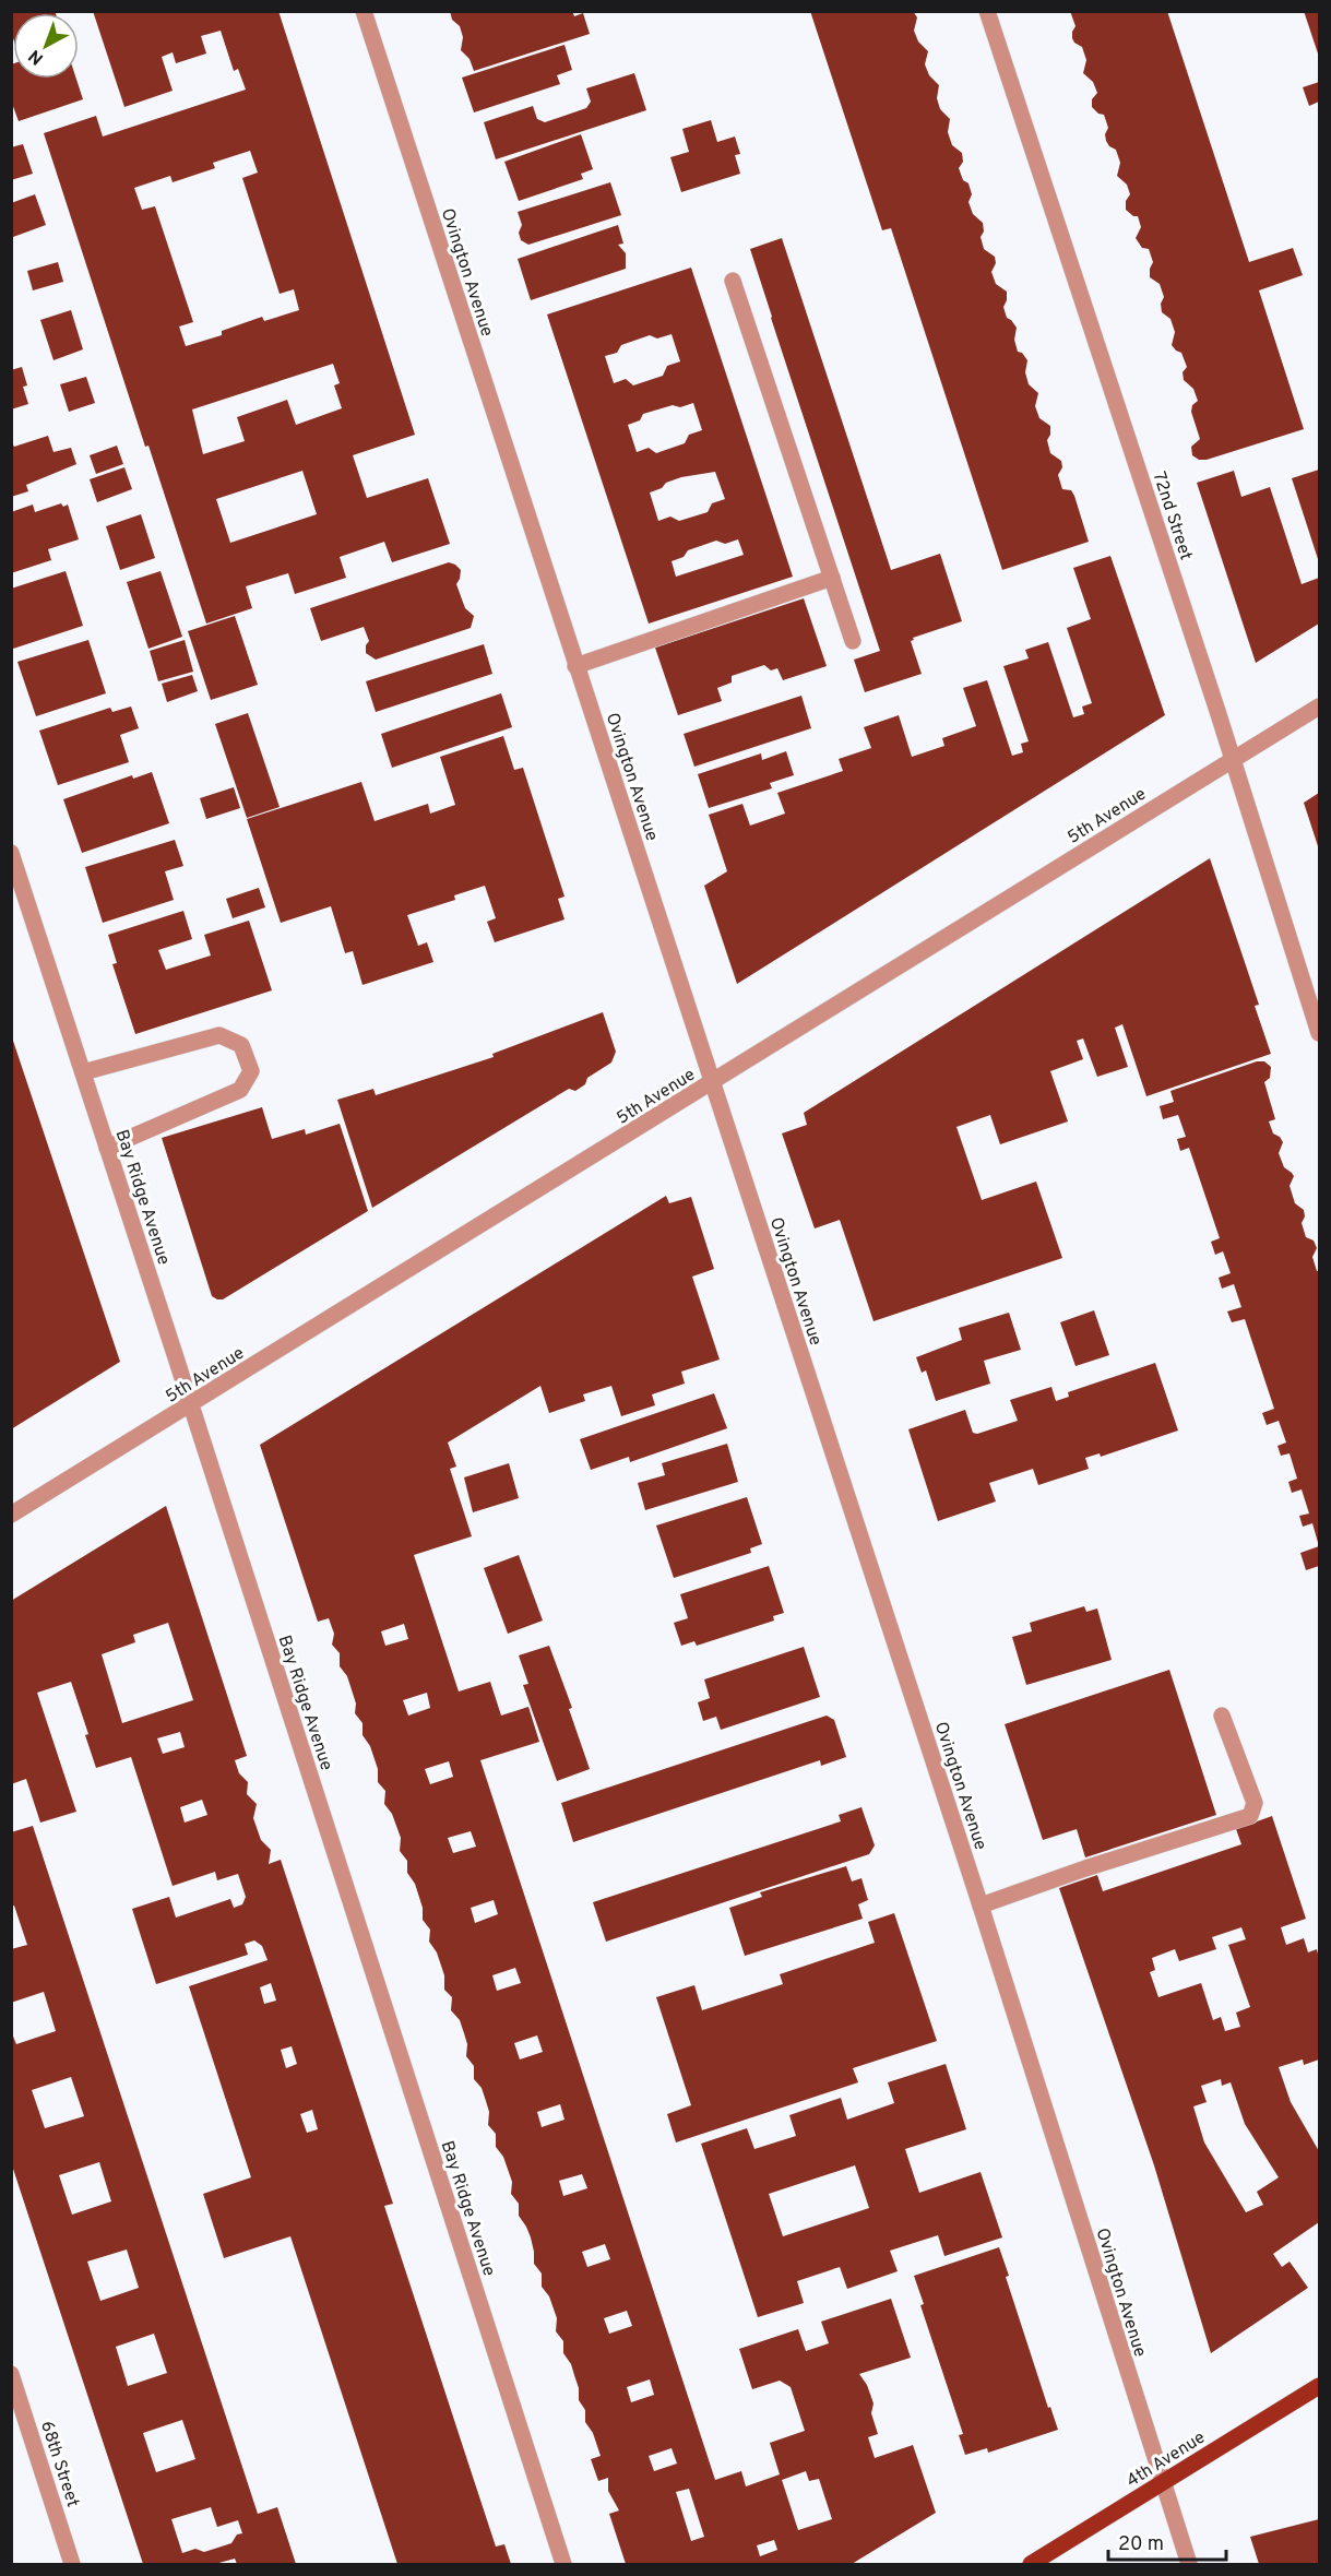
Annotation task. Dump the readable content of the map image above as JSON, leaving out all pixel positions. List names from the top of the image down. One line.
{"streets":{"main road":["4th Avenue"],"street":["Ovington Avenue","72nd Street","5th Avenue","Bay Ridge Avenue","68th Street"]},"crossings":[["Ovington Avenue","5th Avenue"],["Ovington Avenue","4th Avenue"],["72nd Street","5th Avenue"],["5th Avenue","Bay Ridge Avenue"]],"scale_bar":"20 m","north":"bottom left"}
